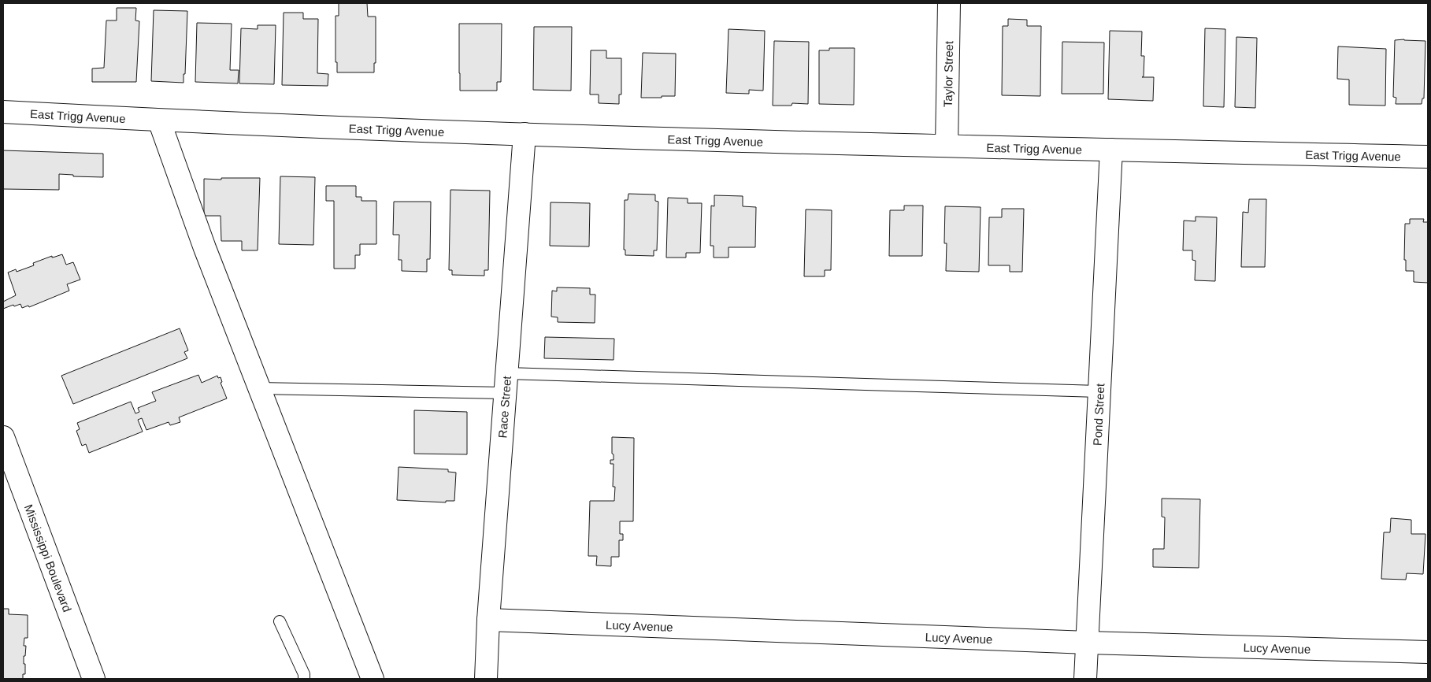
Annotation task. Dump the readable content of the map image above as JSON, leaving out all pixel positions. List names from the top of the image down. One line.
{"streets":{"street":["Taylor Street","East Trigg Avenue","Race Street","Pond Street","Mississippi Boulevard","Lucy Avenue"]},"crossings":[["Taylor Street","East Trigg Avenue"],["East Trigg Avenue","Race Street"],["East Trigg Avenue","Pond Street"],["Race Street","Lucy Avenue"],["Pond Street","Lucy Avenue"]]}
